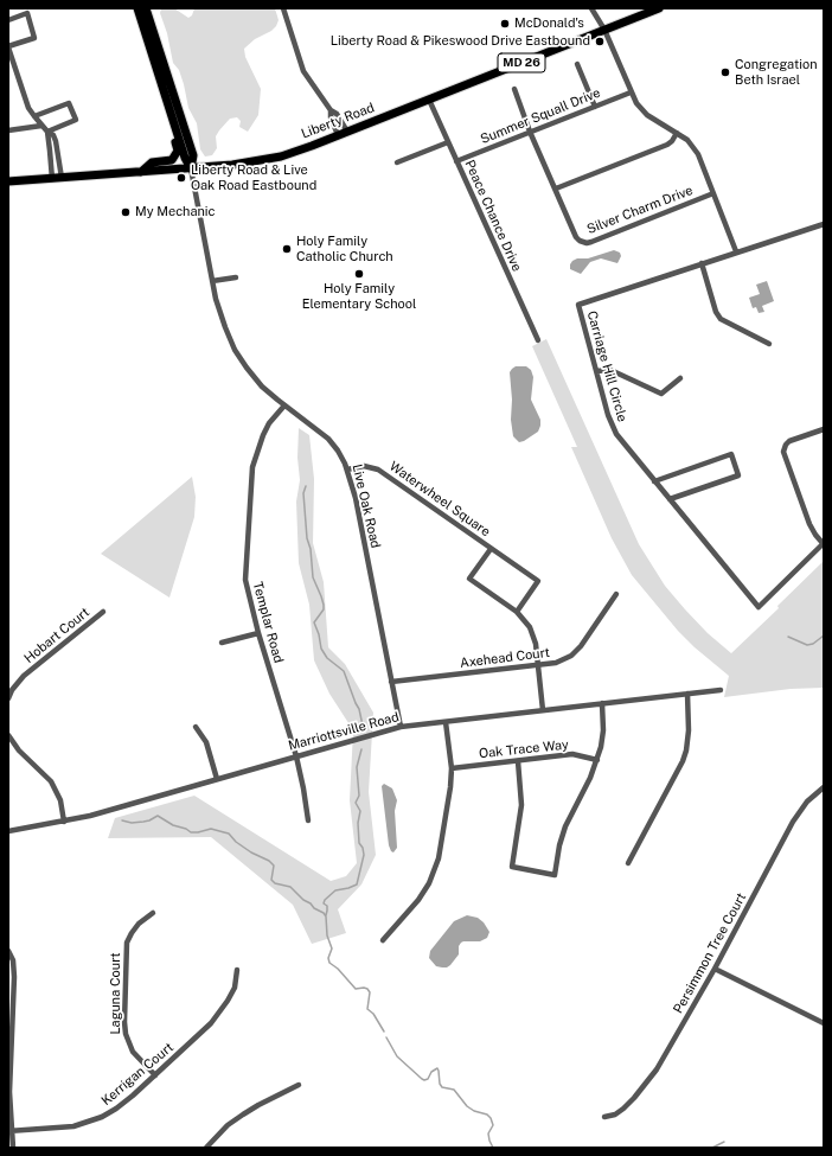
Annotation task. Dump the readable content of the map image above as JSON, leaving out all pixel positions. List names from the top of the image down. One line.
{"streets":{"main road":["MD 26","Liberty Road"],"street":["Summer Squall Drive","Silver Charm Drive","Peace Chance Drive","Carriage Hill Circle","Waterwheel Square","Live Oak Road","Templar Road","Hobart Court","Axehead Court","Marriottsville Road","Oak Trace Way","Persimmon Tree Court","Laguna Court","Kerrigan Court"]},"crossings":[["Summer Squall Drive","Silver Charm Drive"],["Summer Squall Drive","Peace Chance Drive"],["Liberty Road","Peace Chance Drive"],["Liberty Road","Live Oak Road"],["Waterwheel Square","Live Oak Road"],["Waterwheel Square","Axehead Court"],["Waterwheel Square","Marriottsville Road"],["Live Oak Road","Templar Road"],["Live Oak Road","Axehead Court"],["Live Oak Road","Marriottsville Road"],["Templar Road","Marriottsville Road"],["Laguna Court","Kerrigan Court"]],"places":["McDonald's","Liberty Road & Pikeswood Drive Eastbound","Congregation Beth Israel","Liberty Road & Live Oak Road Eastbound","My Mechanic","Holy Family Catholic Church","Holy Family Elementary School"]}
